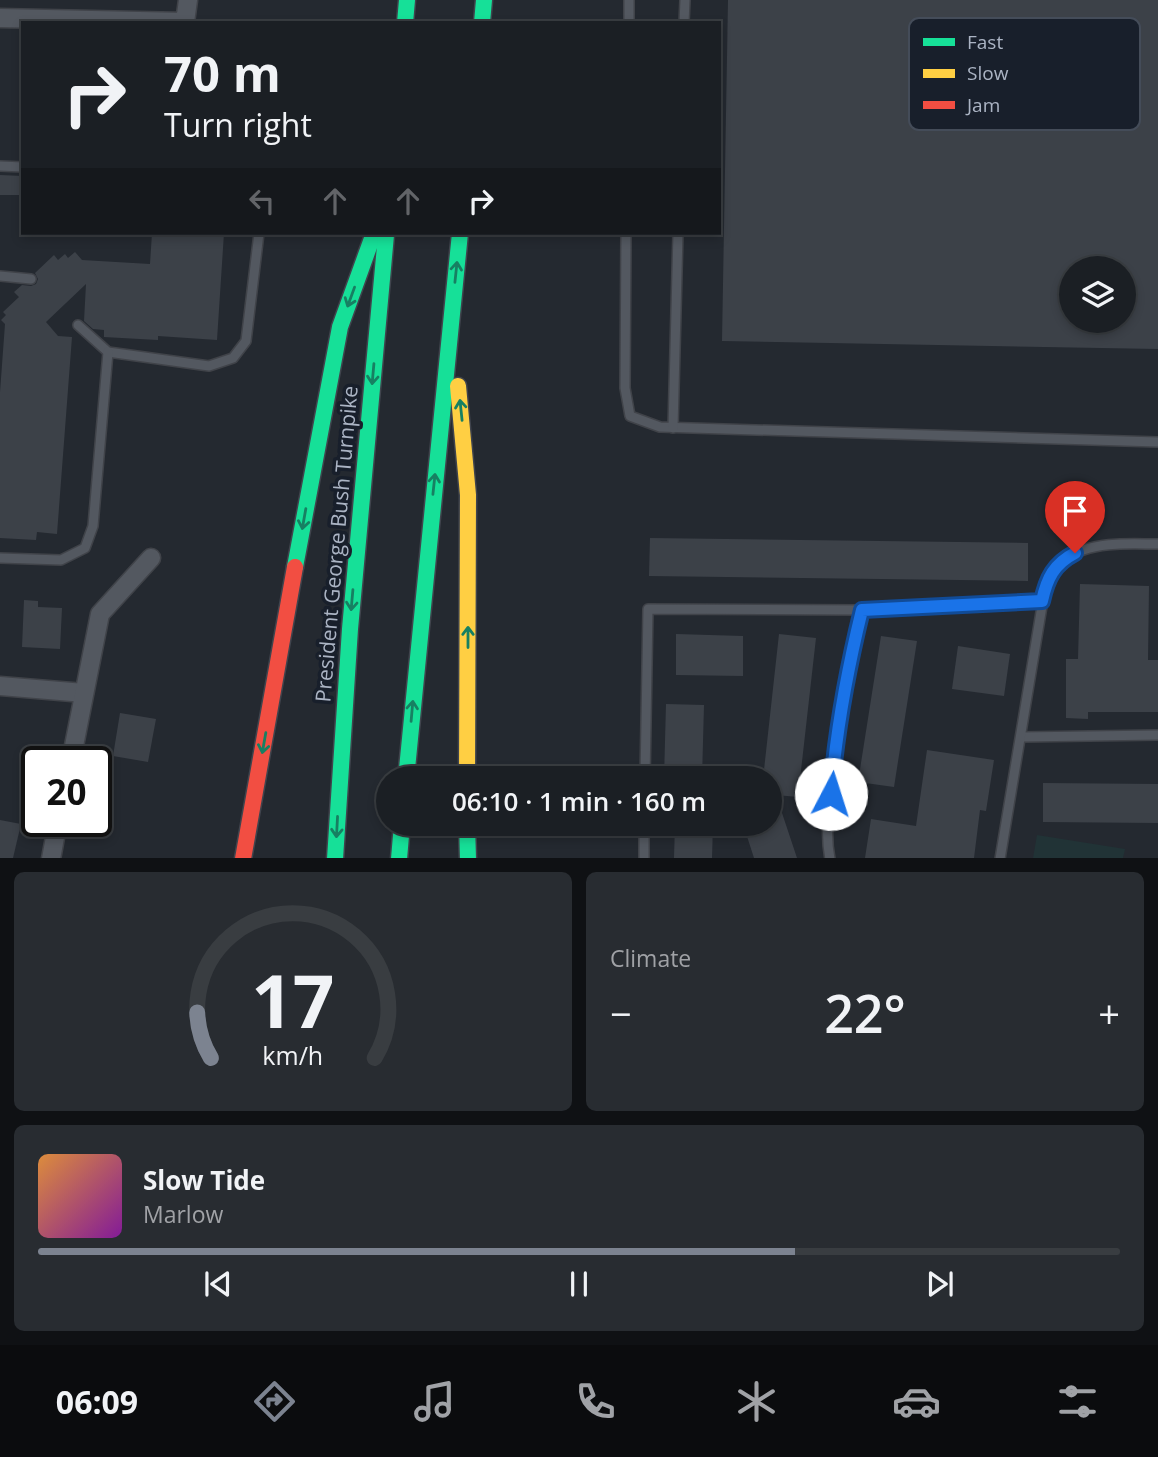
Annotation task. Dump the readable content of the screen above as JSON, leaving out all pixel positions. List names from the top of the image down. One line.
{"streets":{"highway":["President George Bush Turnpike"]},"legend":["Fast","Slow","Jam"],"page":{"turn":["70 m","Turn right"],"limit":"20","trip":"06:10 · 1 min · 160 m","tile":"Climate","heat":["−","22°","+"],"song":["Slow Tide","Marlow"],"tabs":"06:09","gauge":["17","km/h"]}}
